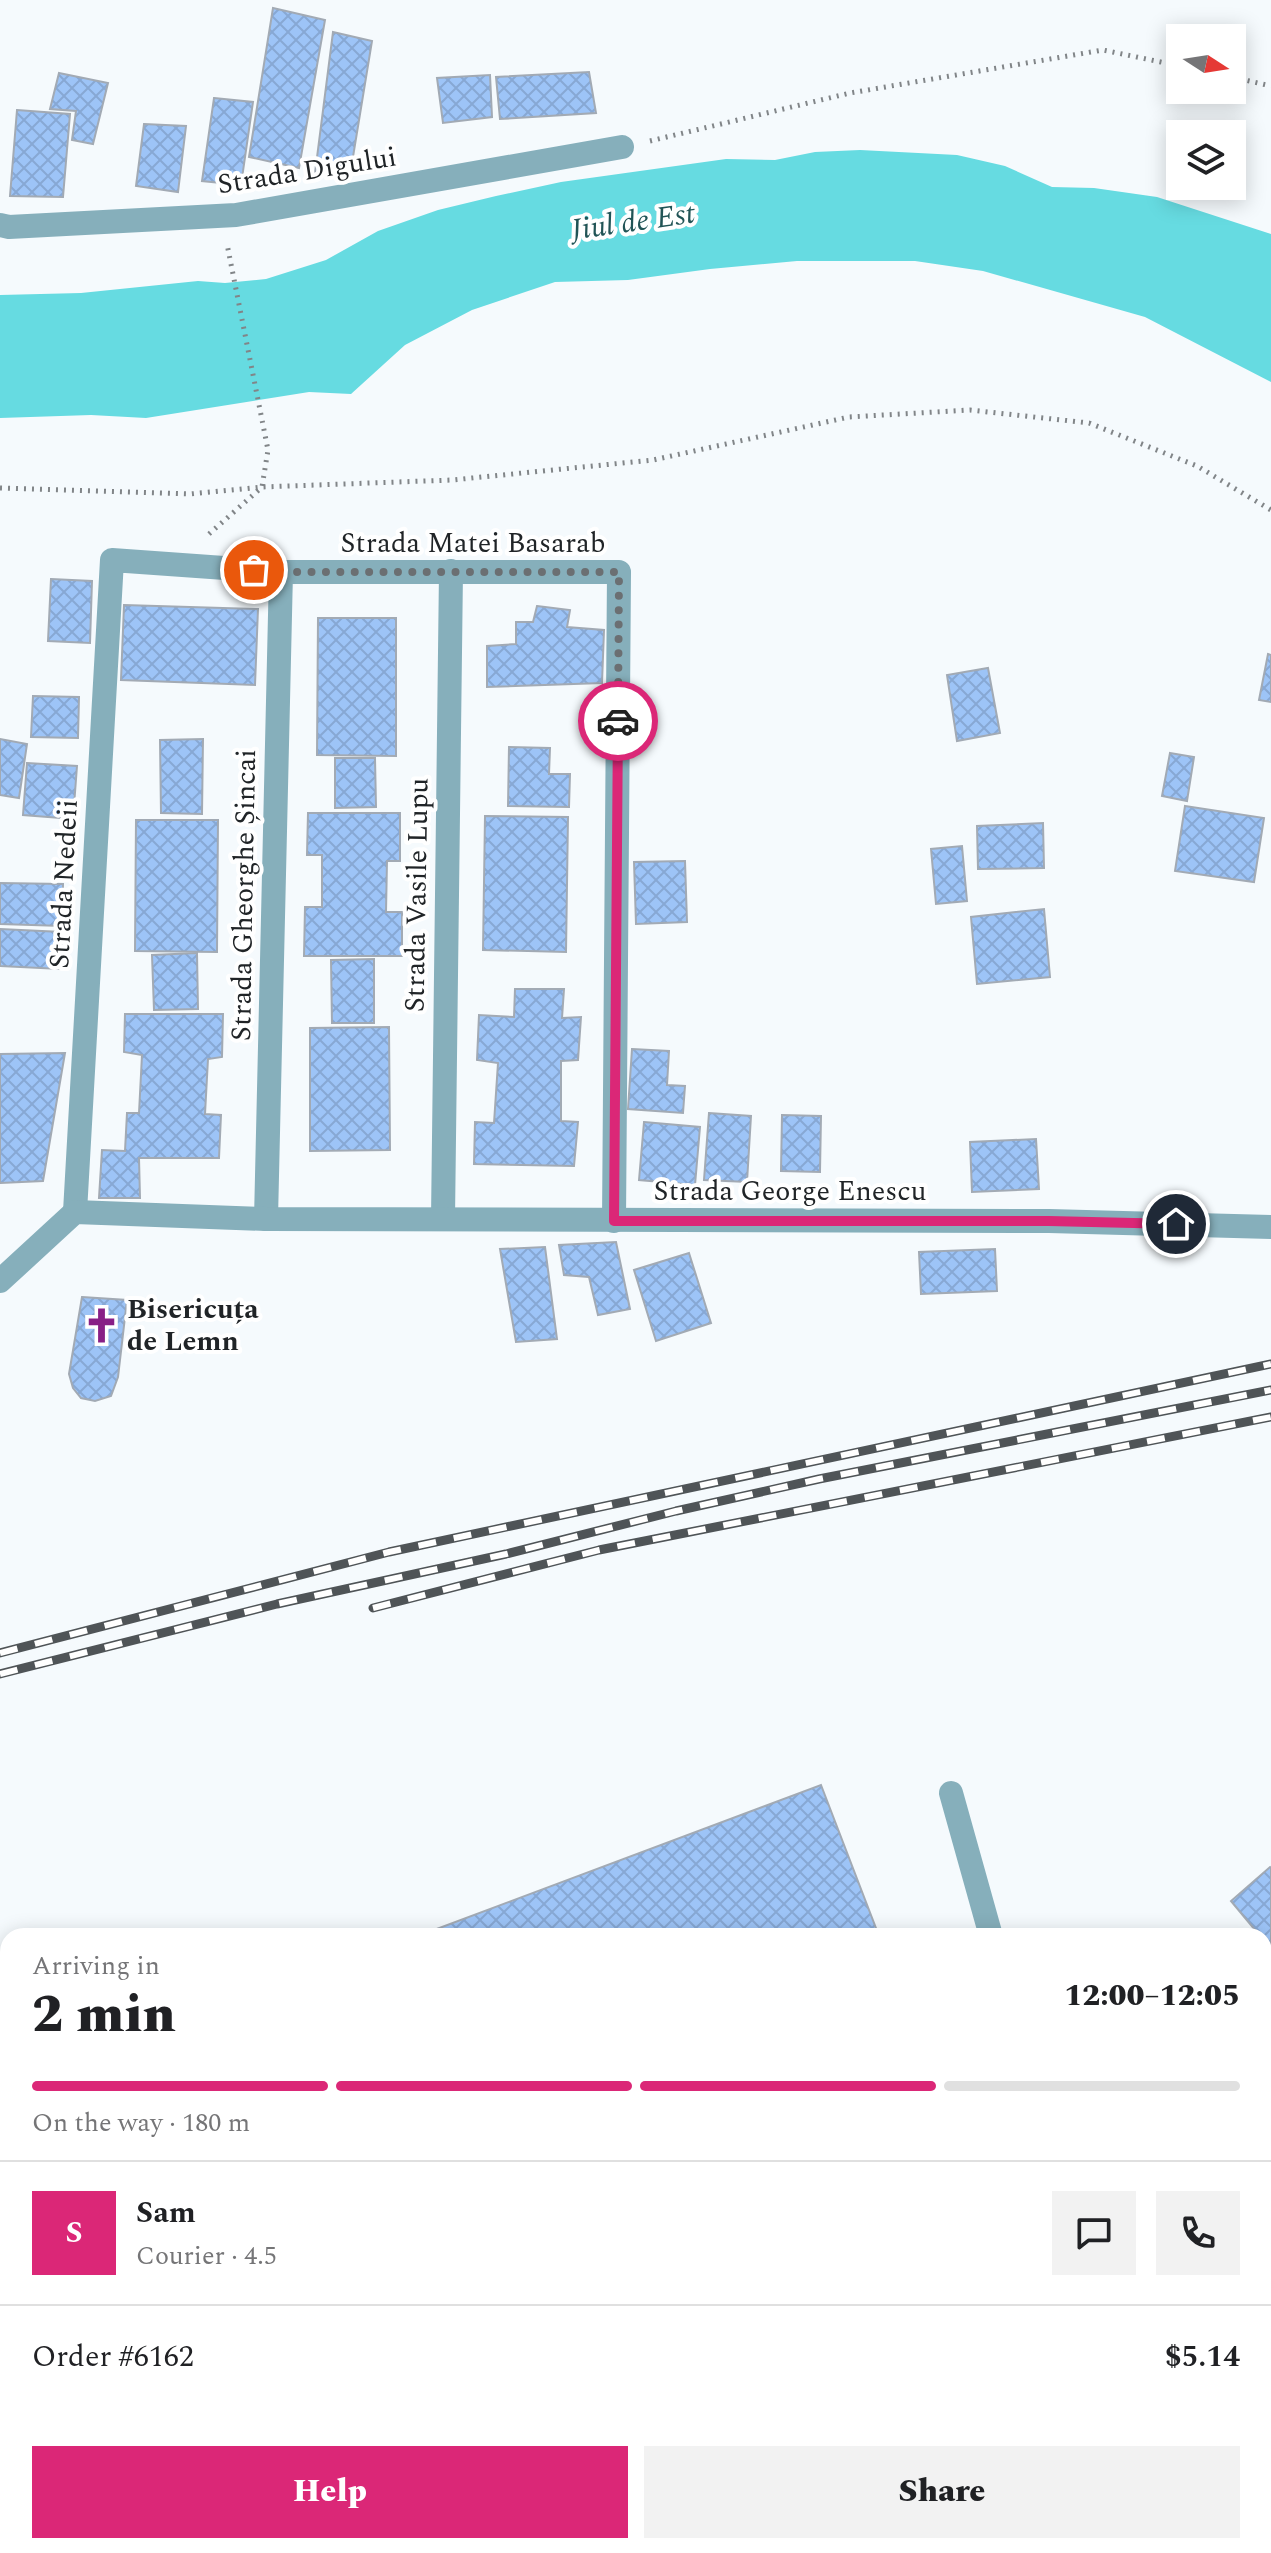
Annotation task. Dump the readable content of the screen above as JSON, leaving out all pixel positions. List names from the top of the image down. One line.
{"streets":{"street":["Strada Digului","Strada Matei Basarab","Strada Nedeii","Strada Gheorghe Șincai","Strada Vasile Lupu","Strada George Enescu"]},"crossings":[["Strada Matei Basarab","Strada Nedeii"],["Strada Matei Basarab","Strada Gheorghe Șincai"],["Strada Matei Basarab","Strada Vasile Lupu"],["Strada Matei Basarab","Strada George Enescu"],["Strada Nedeii","Strada George Enescu"],["Strada Gheorghe Șincai","Strada George Enescu"],["Strada Vasile Lupu","Strada George Enescu"]],"water":["Jiul de Est"],"places":{"church":["Bisericuța de Lemn"]},"north":"right","page":{"heading":["2 min","Arriving in","12:00–12:05"],"panel":["Sam","Courier · 4.5","Order #6162","$5.14"],"bar":"On the way · 180 m","round":"S","buttons":["Help","Share"]}}
